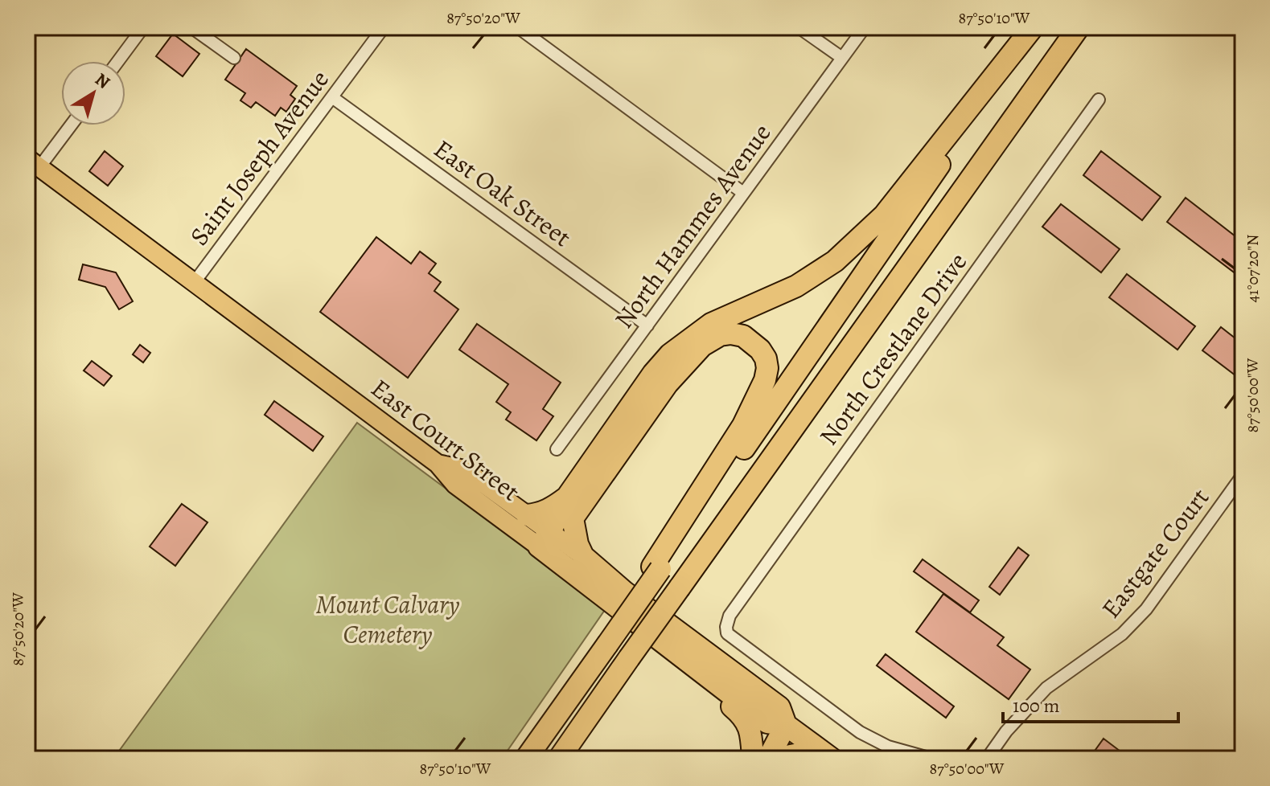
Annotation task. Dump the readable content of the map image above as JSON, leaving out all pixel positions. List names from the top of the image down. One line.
{"streets":{"highway":["East Court Street"],"street":["Saint Joseph Avenue","East Oak Street","North Hammes Avenue","North Crestlane Drive","Eastgate Court"]},"crossings":[["Saint Joseph Avenue","East Oak Street"],["Saint Joseph Avenue","East Court Street"],["East Oak Street","North Hammes Avenue"]],"parks":["Mount Calvary Cemetery"],"scale_bar":"100 m","north":"top right","coordinates":["87°50'20\"W","87°50'10\"W","41°07'20\"N","87°50'00\"W"]}
